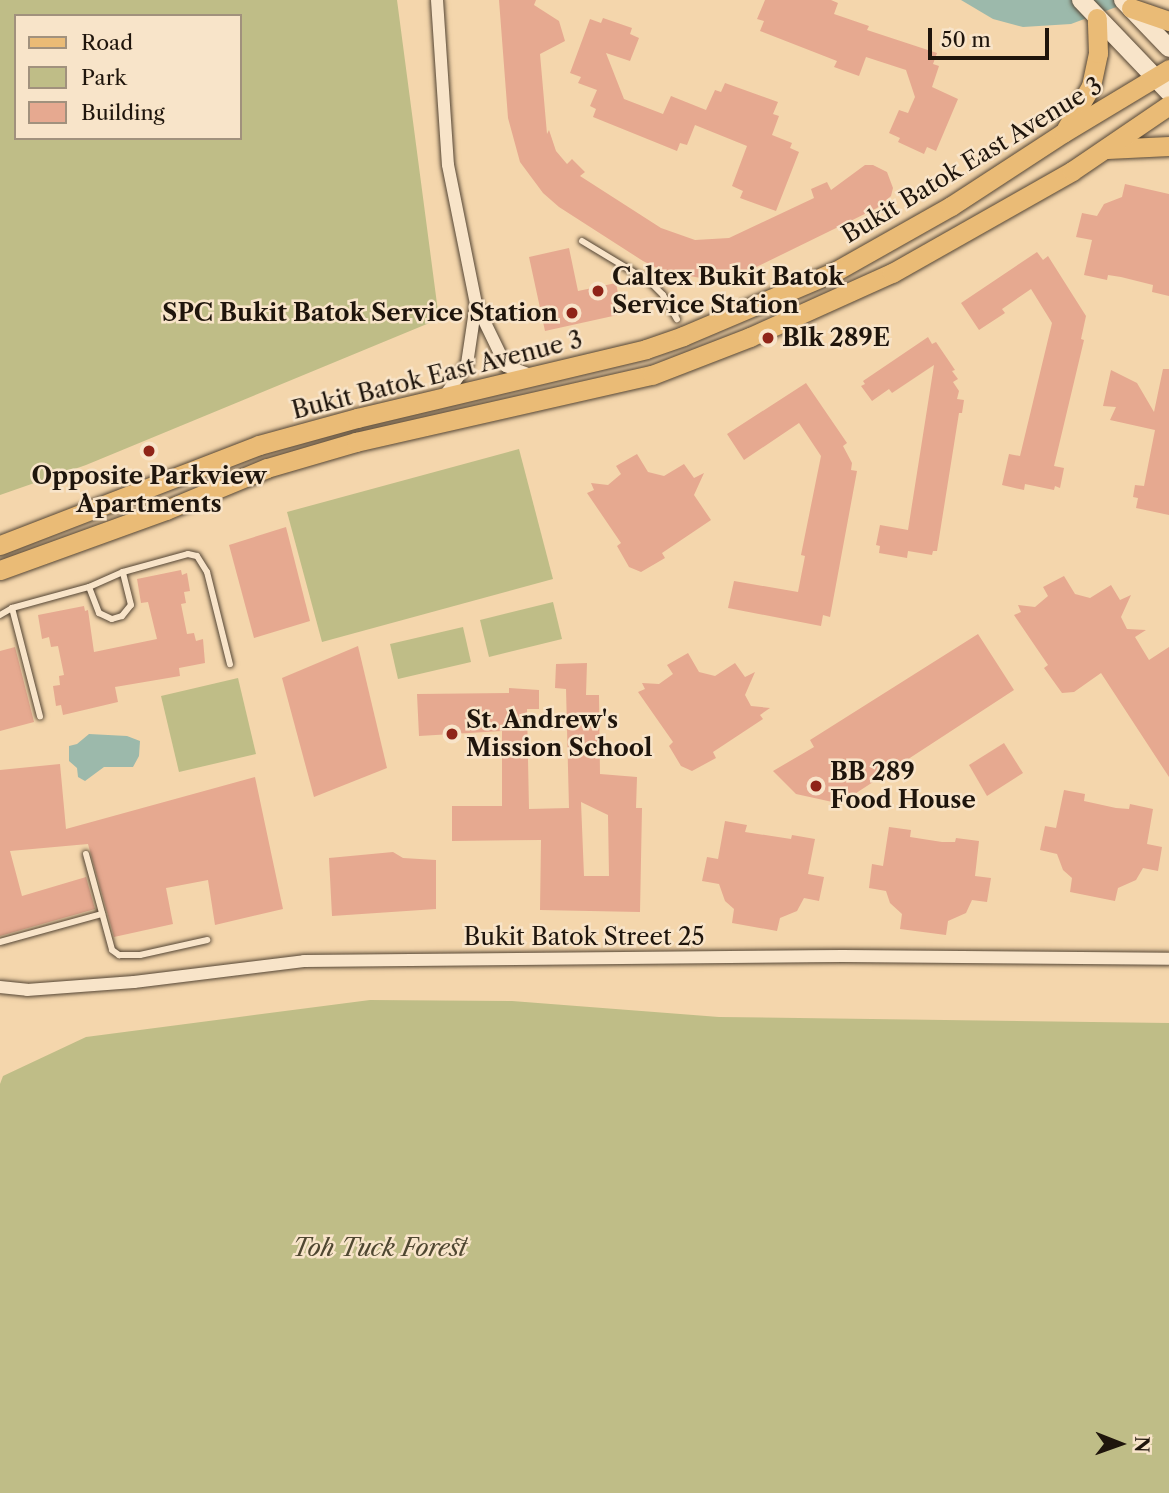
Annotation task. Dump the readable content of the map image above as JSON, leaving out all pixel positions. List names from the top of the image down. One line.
{"streets":{"main road":["Bukit Batok East Avenue 3"],"street":["Bukit Batok Street 25"]},"parks":["Toh Tuck Forest"],"places":["Caltex Bukit Batok Service Station","SPC Bukit Batok Service Station","Blk 289E","Opposite Parkview Apartments","St. Andrew's Mission School","BB 289 Food House"],"legend":["Road","Park","Building"],"scale_bar":"50 m","north":"right"}
